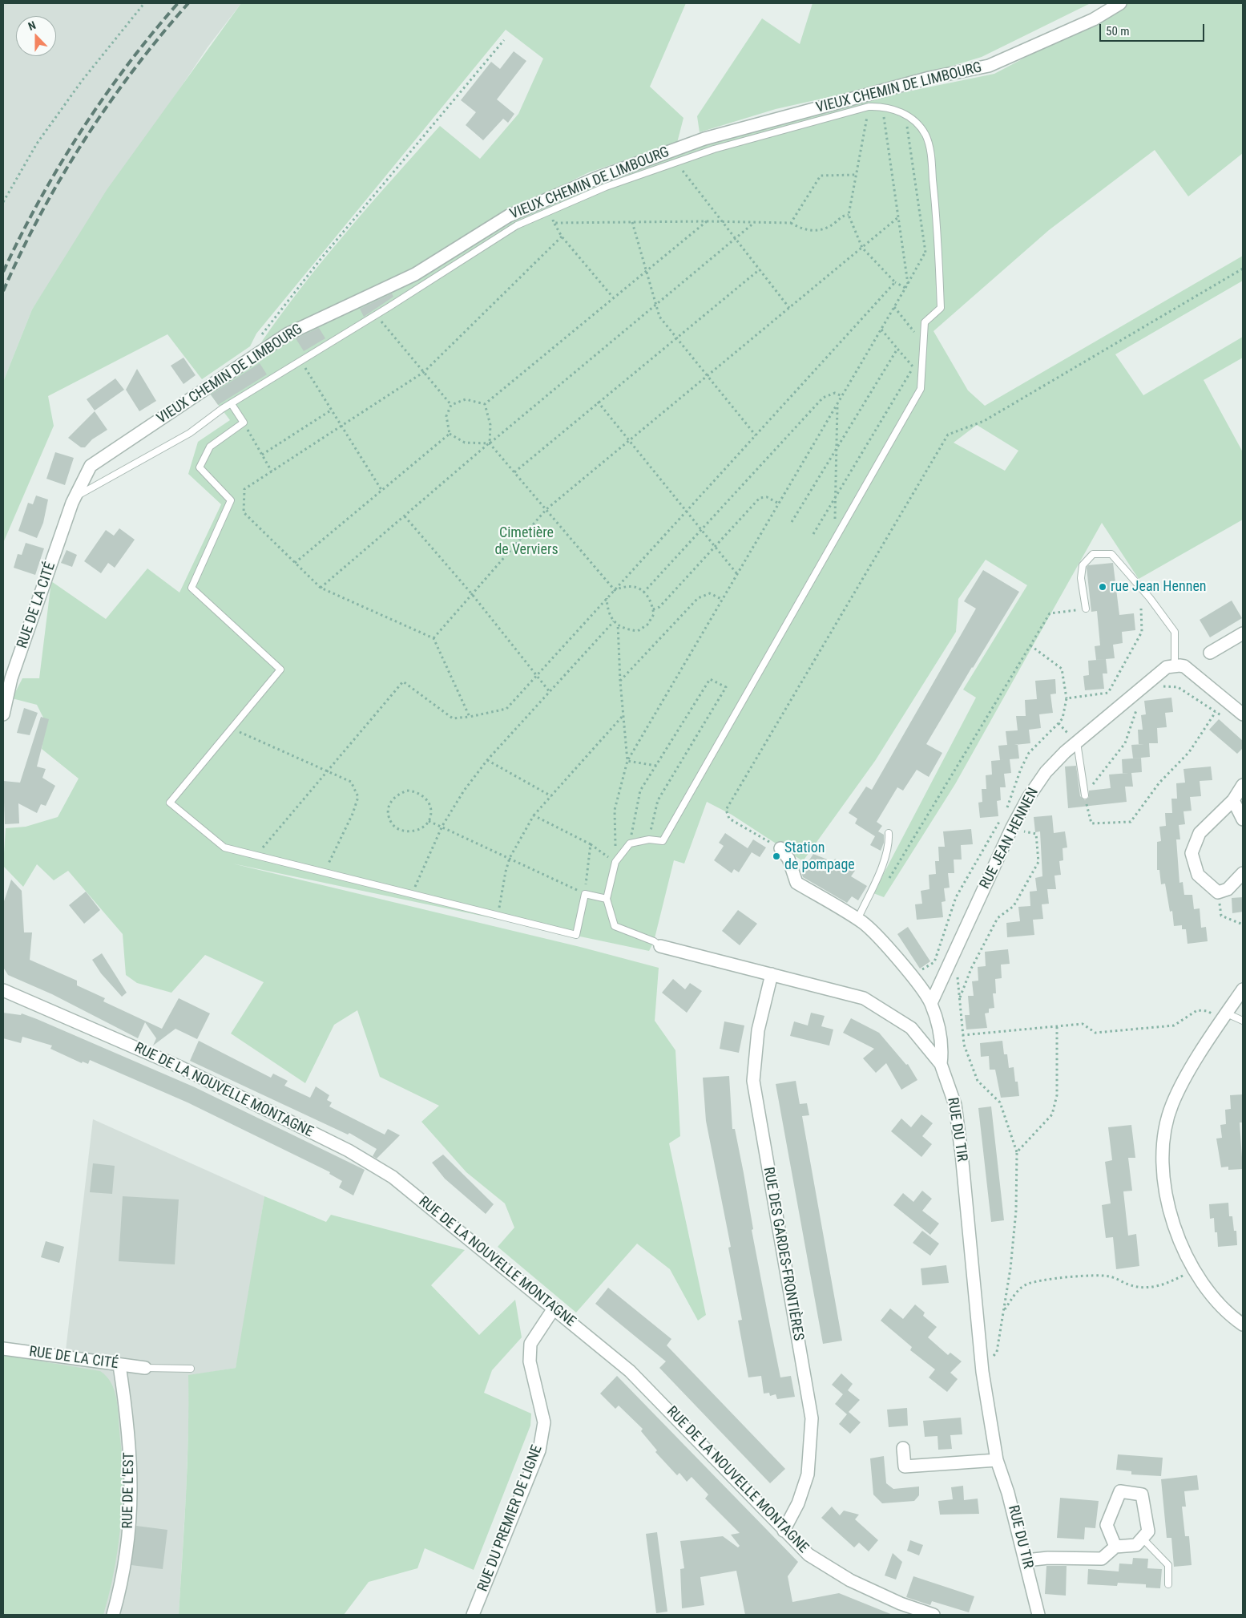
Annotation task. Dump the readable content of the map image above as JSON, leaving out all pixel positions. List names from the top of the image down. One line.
{"streets":{"street":["VIEUX CHEMIN DE LIMBOURG","RUE DE LA CITÉ","RUE JEAN HENNEN","RUE DE LA NOUVELLE MONTAGNE","RUE DU TIR","RUE DES GARDES-FRONTIÈRES","RUE DE L'EST","RUE DU PREMIER DE LIGNE"]},"crossings":[["VIEUX CHEMIN DE LIMBOURG","RUE DE LA CITÉ"],["RUE DE LA CITÉ","RUE DE L'EST"],["RUE DE LA NOUVELLE MONTAGNE","RUE DES GARDES-FRONTIÈRES"],["RUE DE LA NOUVELLE MONTAGNE","RUE DU PREMIER DE LIGNE"],["RUE DU TIR","RUE DES GARDES-FRONTIÈRES"]],"parks":["Cimetière de Verviers"],"places":["rue Jean Hennen","Station de pompage"],"scale_bar":"50 m","north":"top"}
